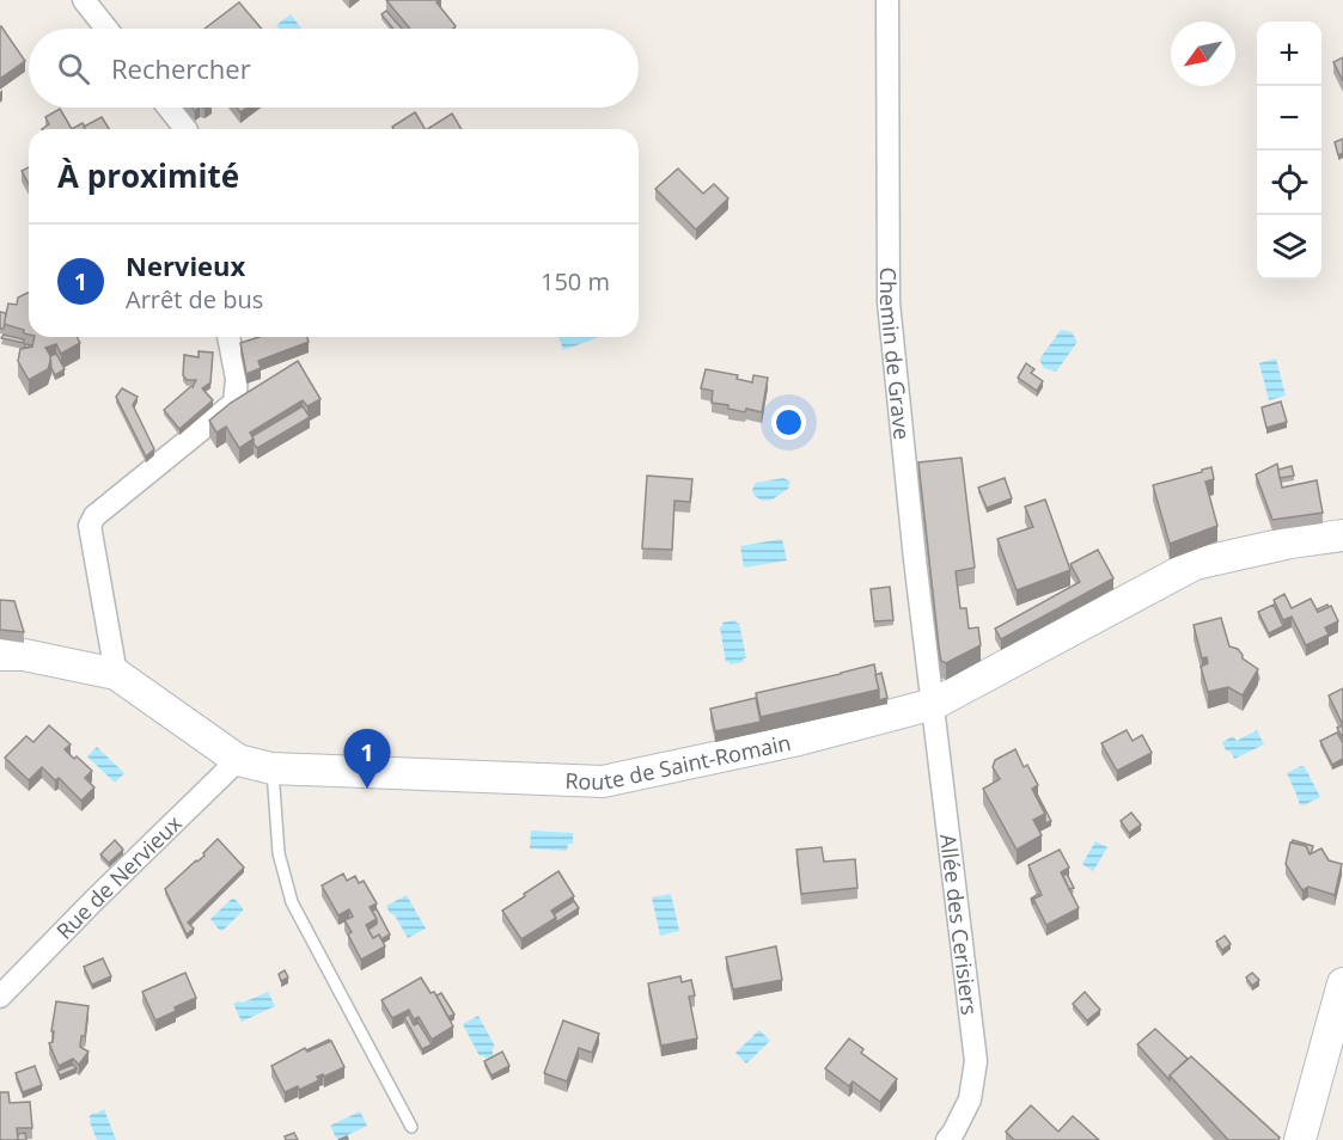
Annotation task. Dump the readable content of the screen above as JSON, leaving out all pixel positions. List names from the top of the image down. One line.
{"streets":{"main road":["Route de Saint-Romain"],"street":["Chemin de Grave","Rue de Nervieux","Allée des Cerisiers"]},"crossings":[["Chemin de Grave","Route de Saint-Romain"],["Chemin de Grave","Allée des Cerisiers"],["Route de Saint-Romain","Rue de Nervieux"],["Route de Saint-Romain","Allée des Cerisiers"]],"north":"bottom left","page":{"map_buttons":["+","−"],"search":"Rechercher","heading":"À proximité","list":[{"mark":"1","name":"Nervieux","note":"Arrêt de bus","value":"150 m"}],"pins":"1"}}
